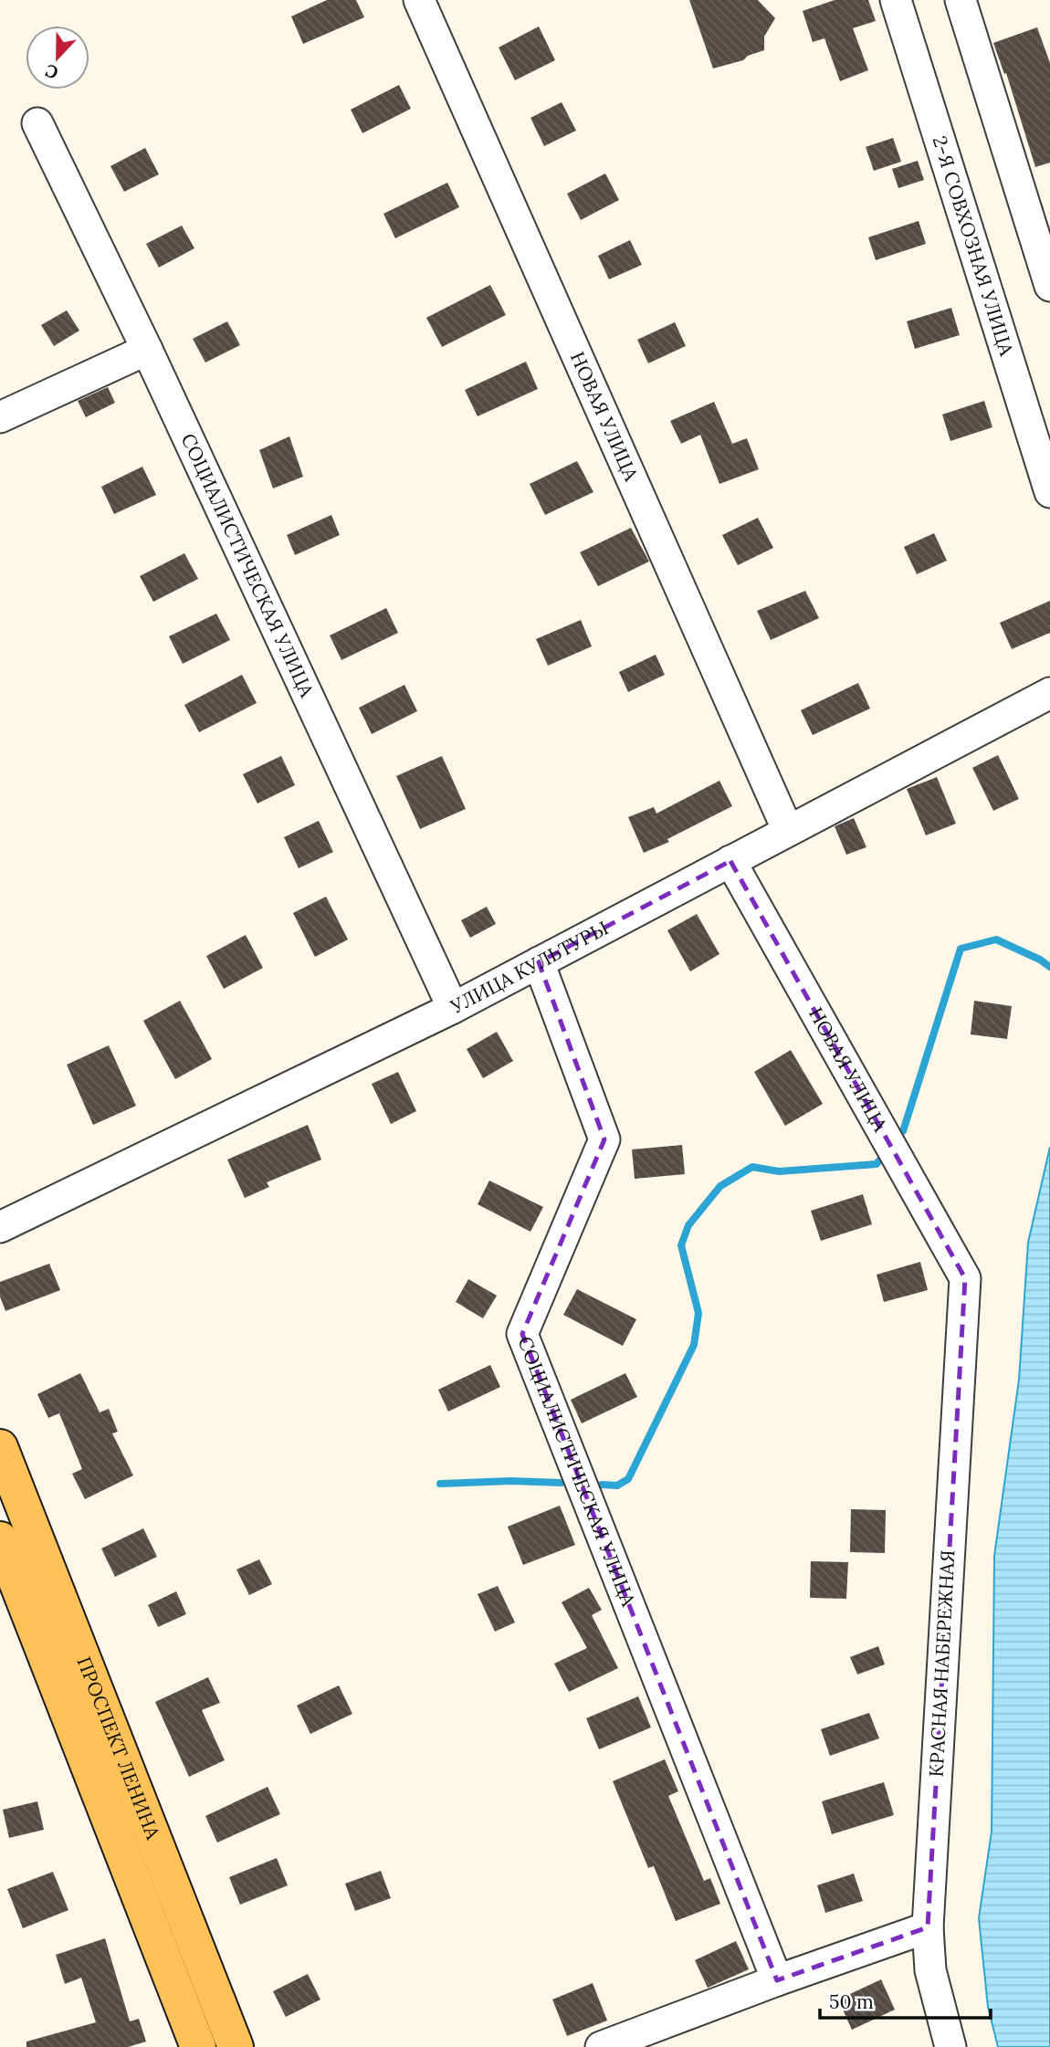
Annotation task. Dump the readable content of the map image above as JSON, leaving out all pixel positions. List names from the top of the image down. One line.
{"streets":{"main road":["ПРОСПЕКТ ЛЕНИНА"],"street":["2-Я СОВХОЗНАЯ УЛИЦА","НОВАЯ УЛИЦА","СОЦИАЛИСТИЧЕСКАЯ УЛИЦА","УЛИЦА КУЛЬТУРЫ","КРАСНАЯ НАБЕРЕЖНАЯ"]},"crossings":[["НОВАЯ УЛИЦА","УЛИЦА КУЛЬТУРЫ"],["НОВАЯ УЛИЦА","КРАСНАЯ НАБЕРЕЖНАЯ"],["СОЦИАЛИСТИЧЕСКАЯ УЛИЦА","УЛИЦА КУЛЬТУРЫ"]],"scale_bar":"50 m","north":"bottom"}
